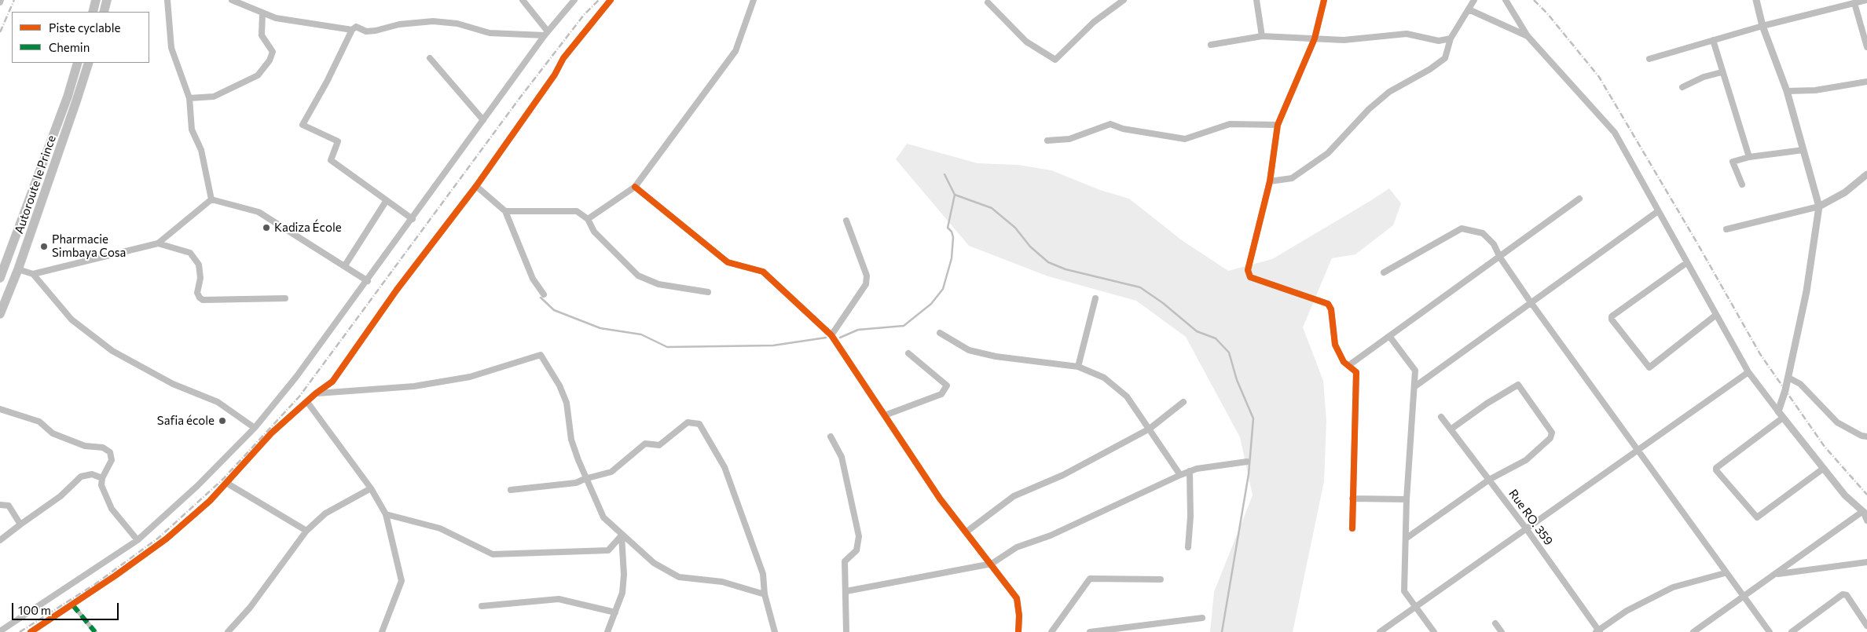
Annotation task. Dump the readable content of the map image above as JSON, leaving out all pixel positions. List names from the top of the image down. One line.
{"streets":{"main road":["Autoroute le Prince"],"street":["Rue RO. 359"]},"places":["Kadiza École","Pharmacie Simbaya Cosa","Safia école"],"legend":["Piste cyclable","Chemin"],"scale_bar":"100 m"}
